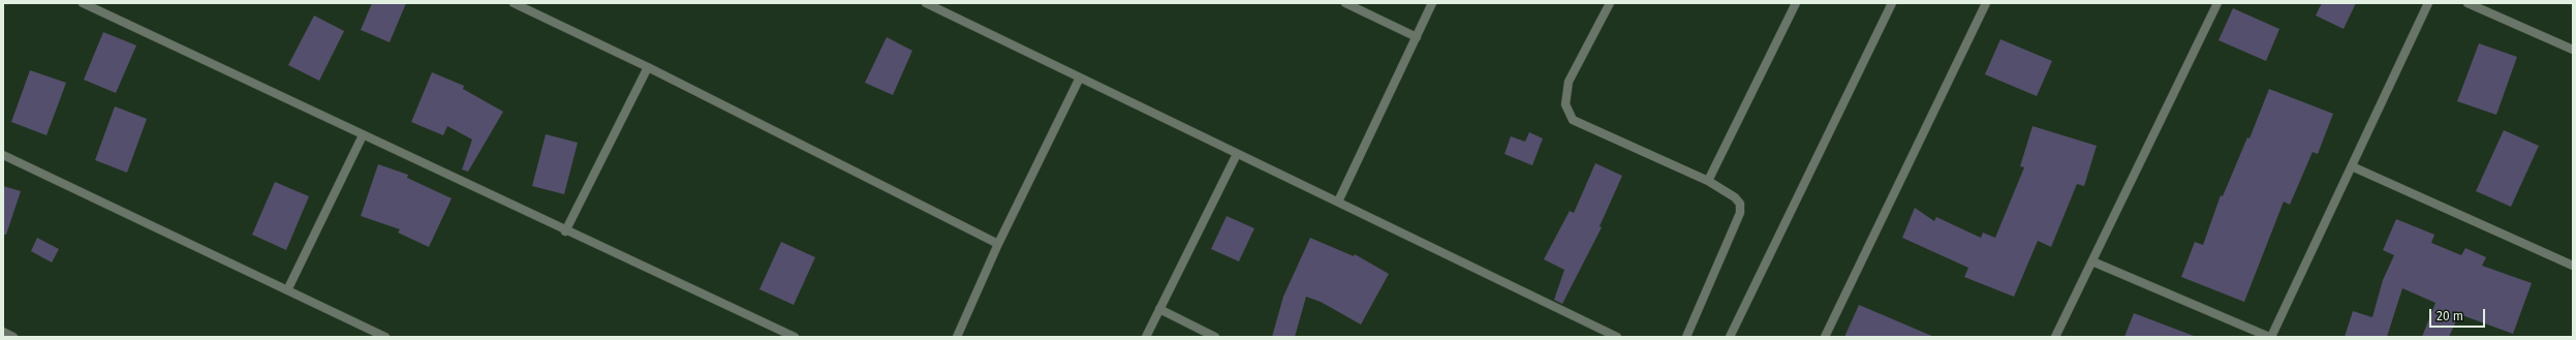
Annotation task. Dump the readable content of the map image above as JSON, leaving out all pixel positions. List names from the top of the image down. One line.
{"scale_bar":"20 m"}
